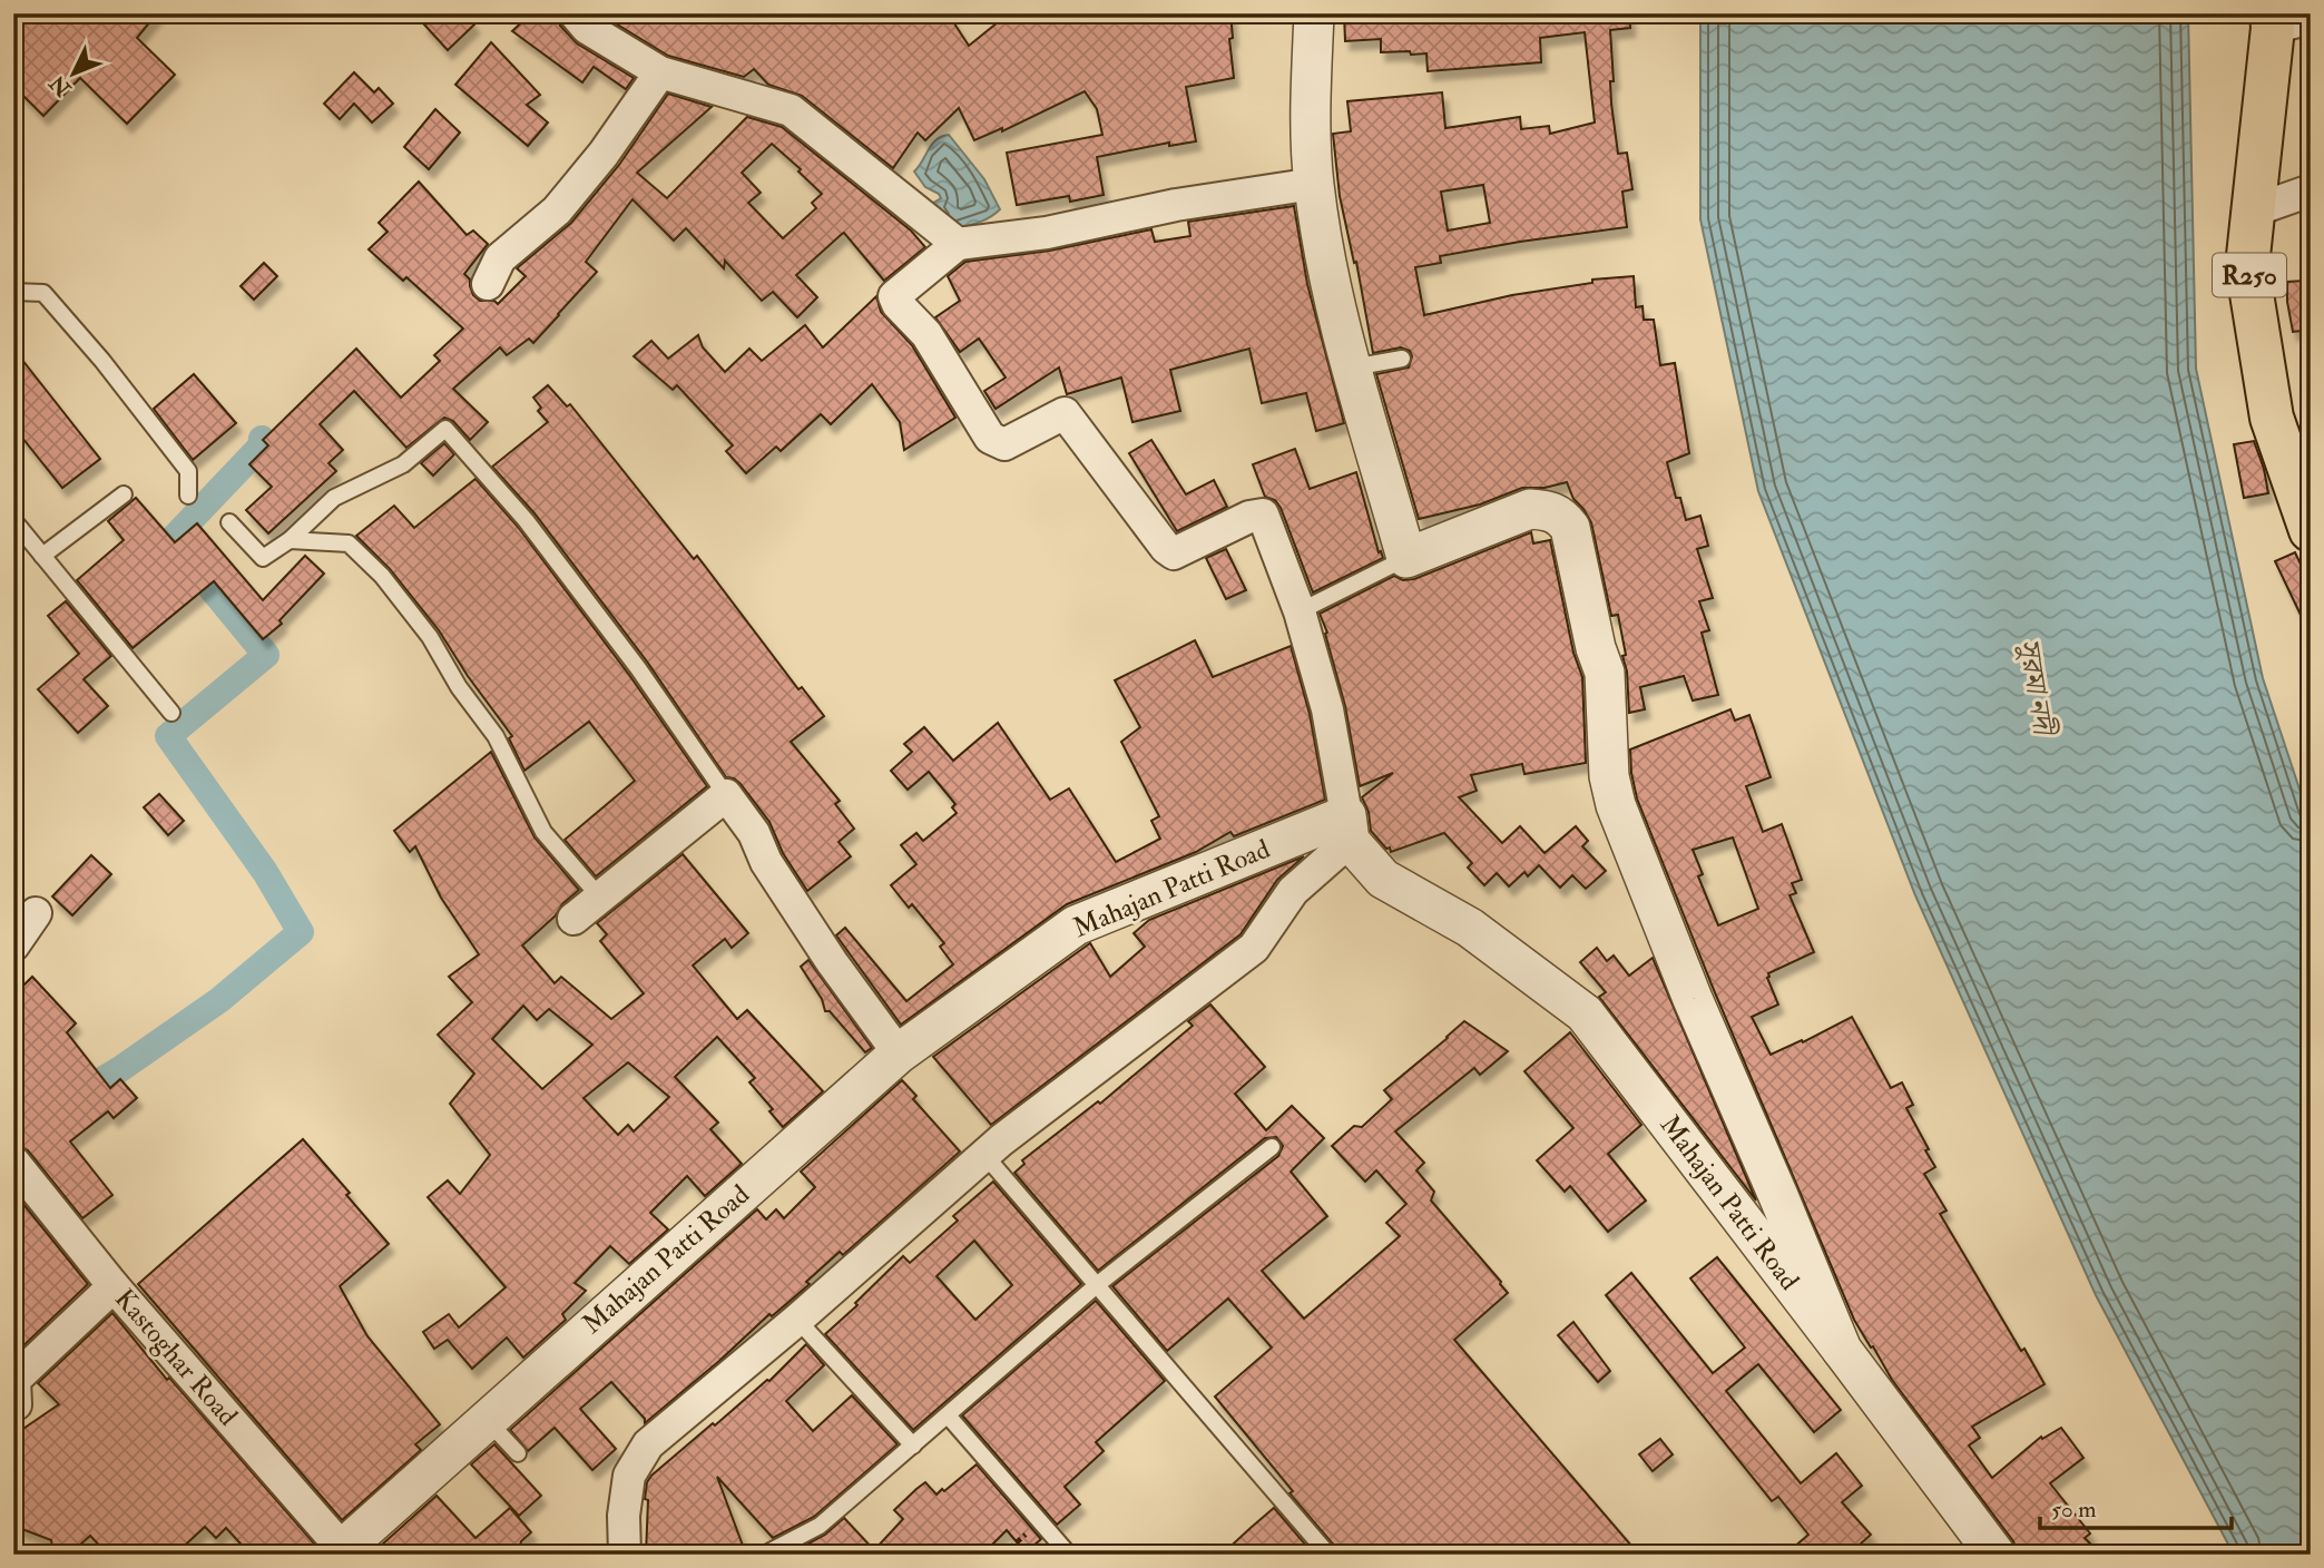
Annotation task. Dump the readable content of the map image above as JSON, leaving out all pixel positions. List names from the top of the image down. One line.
{"streets":{"main road":["R250"],"street":["Mahajan Patti Road","Kastoghar Road"]},"crossings":[["Mahajan Patti Road","Kastoghar Road"]],"water":["সুরমা নদী"],"scale_bar":"50 m","north":"bottom left"}
